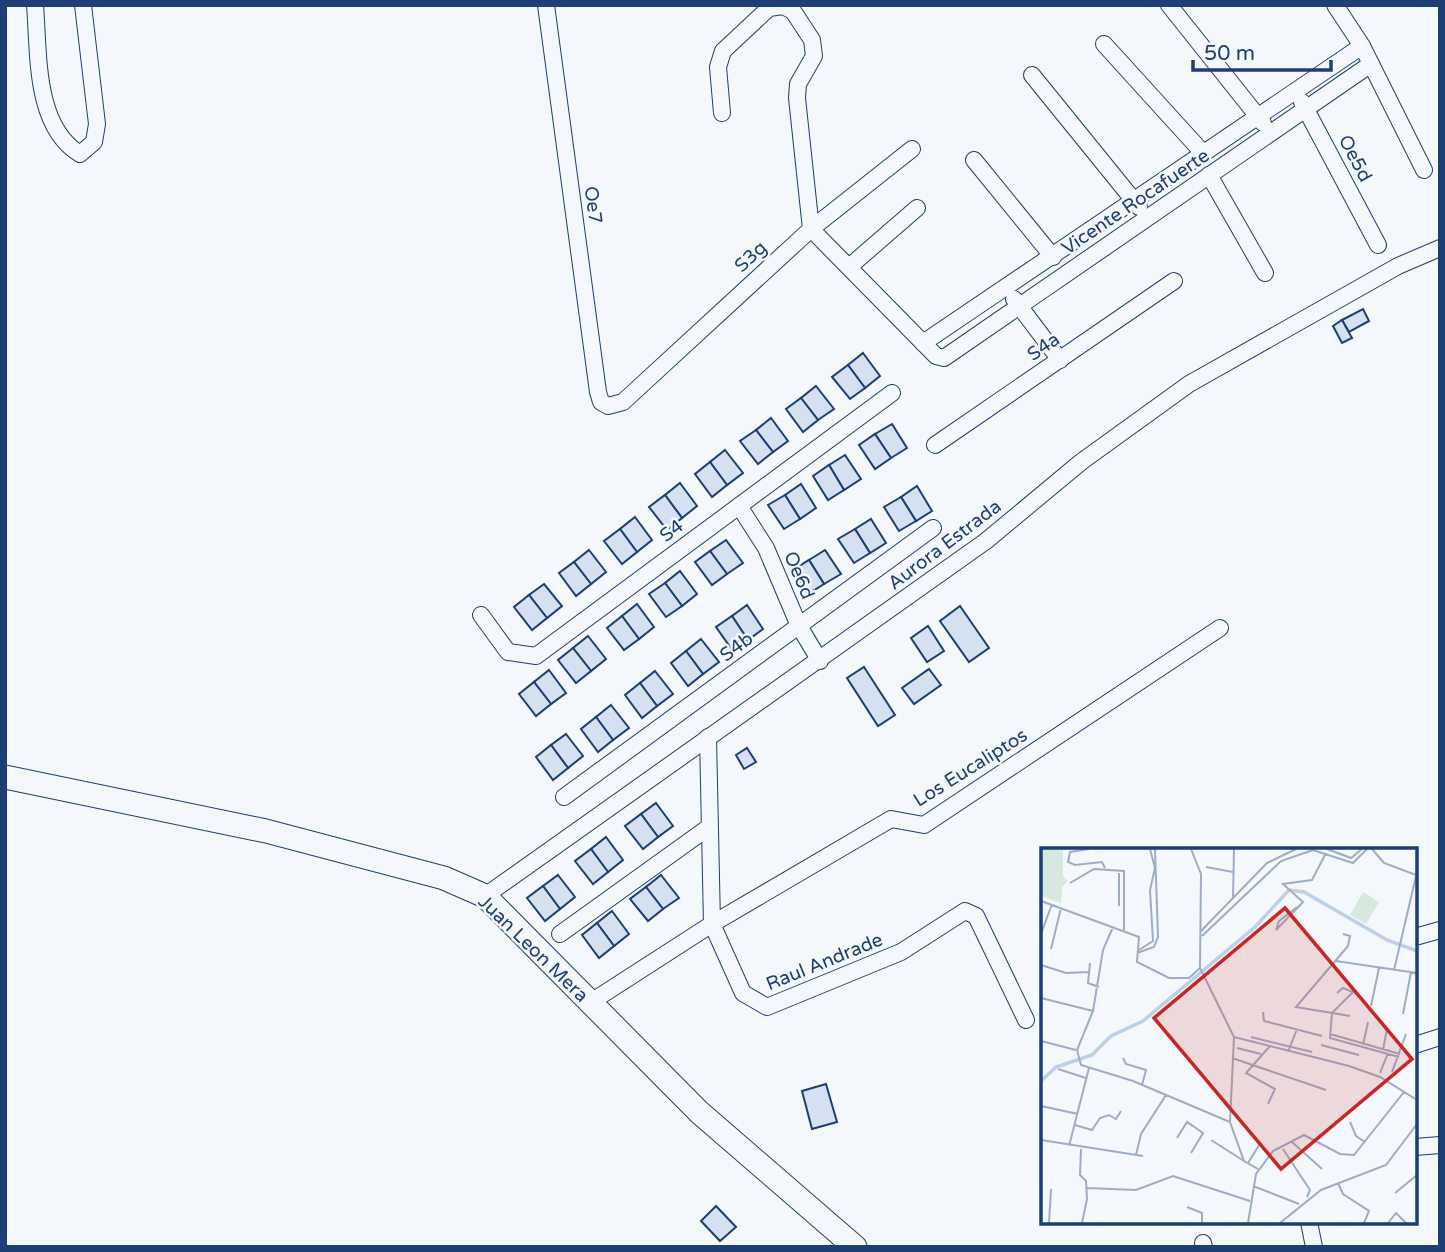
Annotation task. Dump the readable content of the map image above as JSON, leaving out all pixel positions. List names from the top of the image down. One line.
{"streets":{"street":["Oe5d","Vicente Rocafuerte","Oe7","S3g","S4a","S4","Aurora Estrada","Oe6d","S4b","Los Eucaliptos","Juan Leon Mera","Raul Andrade"]},"crossings":[["Oe5d","Vicente Rocafuerte"],["Vicente Rocafuerte","S3g"],["Oe7","S3g"],["S4","Oe6d"],["Aurora Estrada","Oe6d"],["Aurora Estrada","Juan Leon Mera"],["Aurora Estrada","Raul Andrade"],["Oe6d","S4b"],["Los Eucaliptos","Juan Leon Mera"],["Los Eucaliptos","Raul Andrade"]],"scale_bar":"50 m"}
